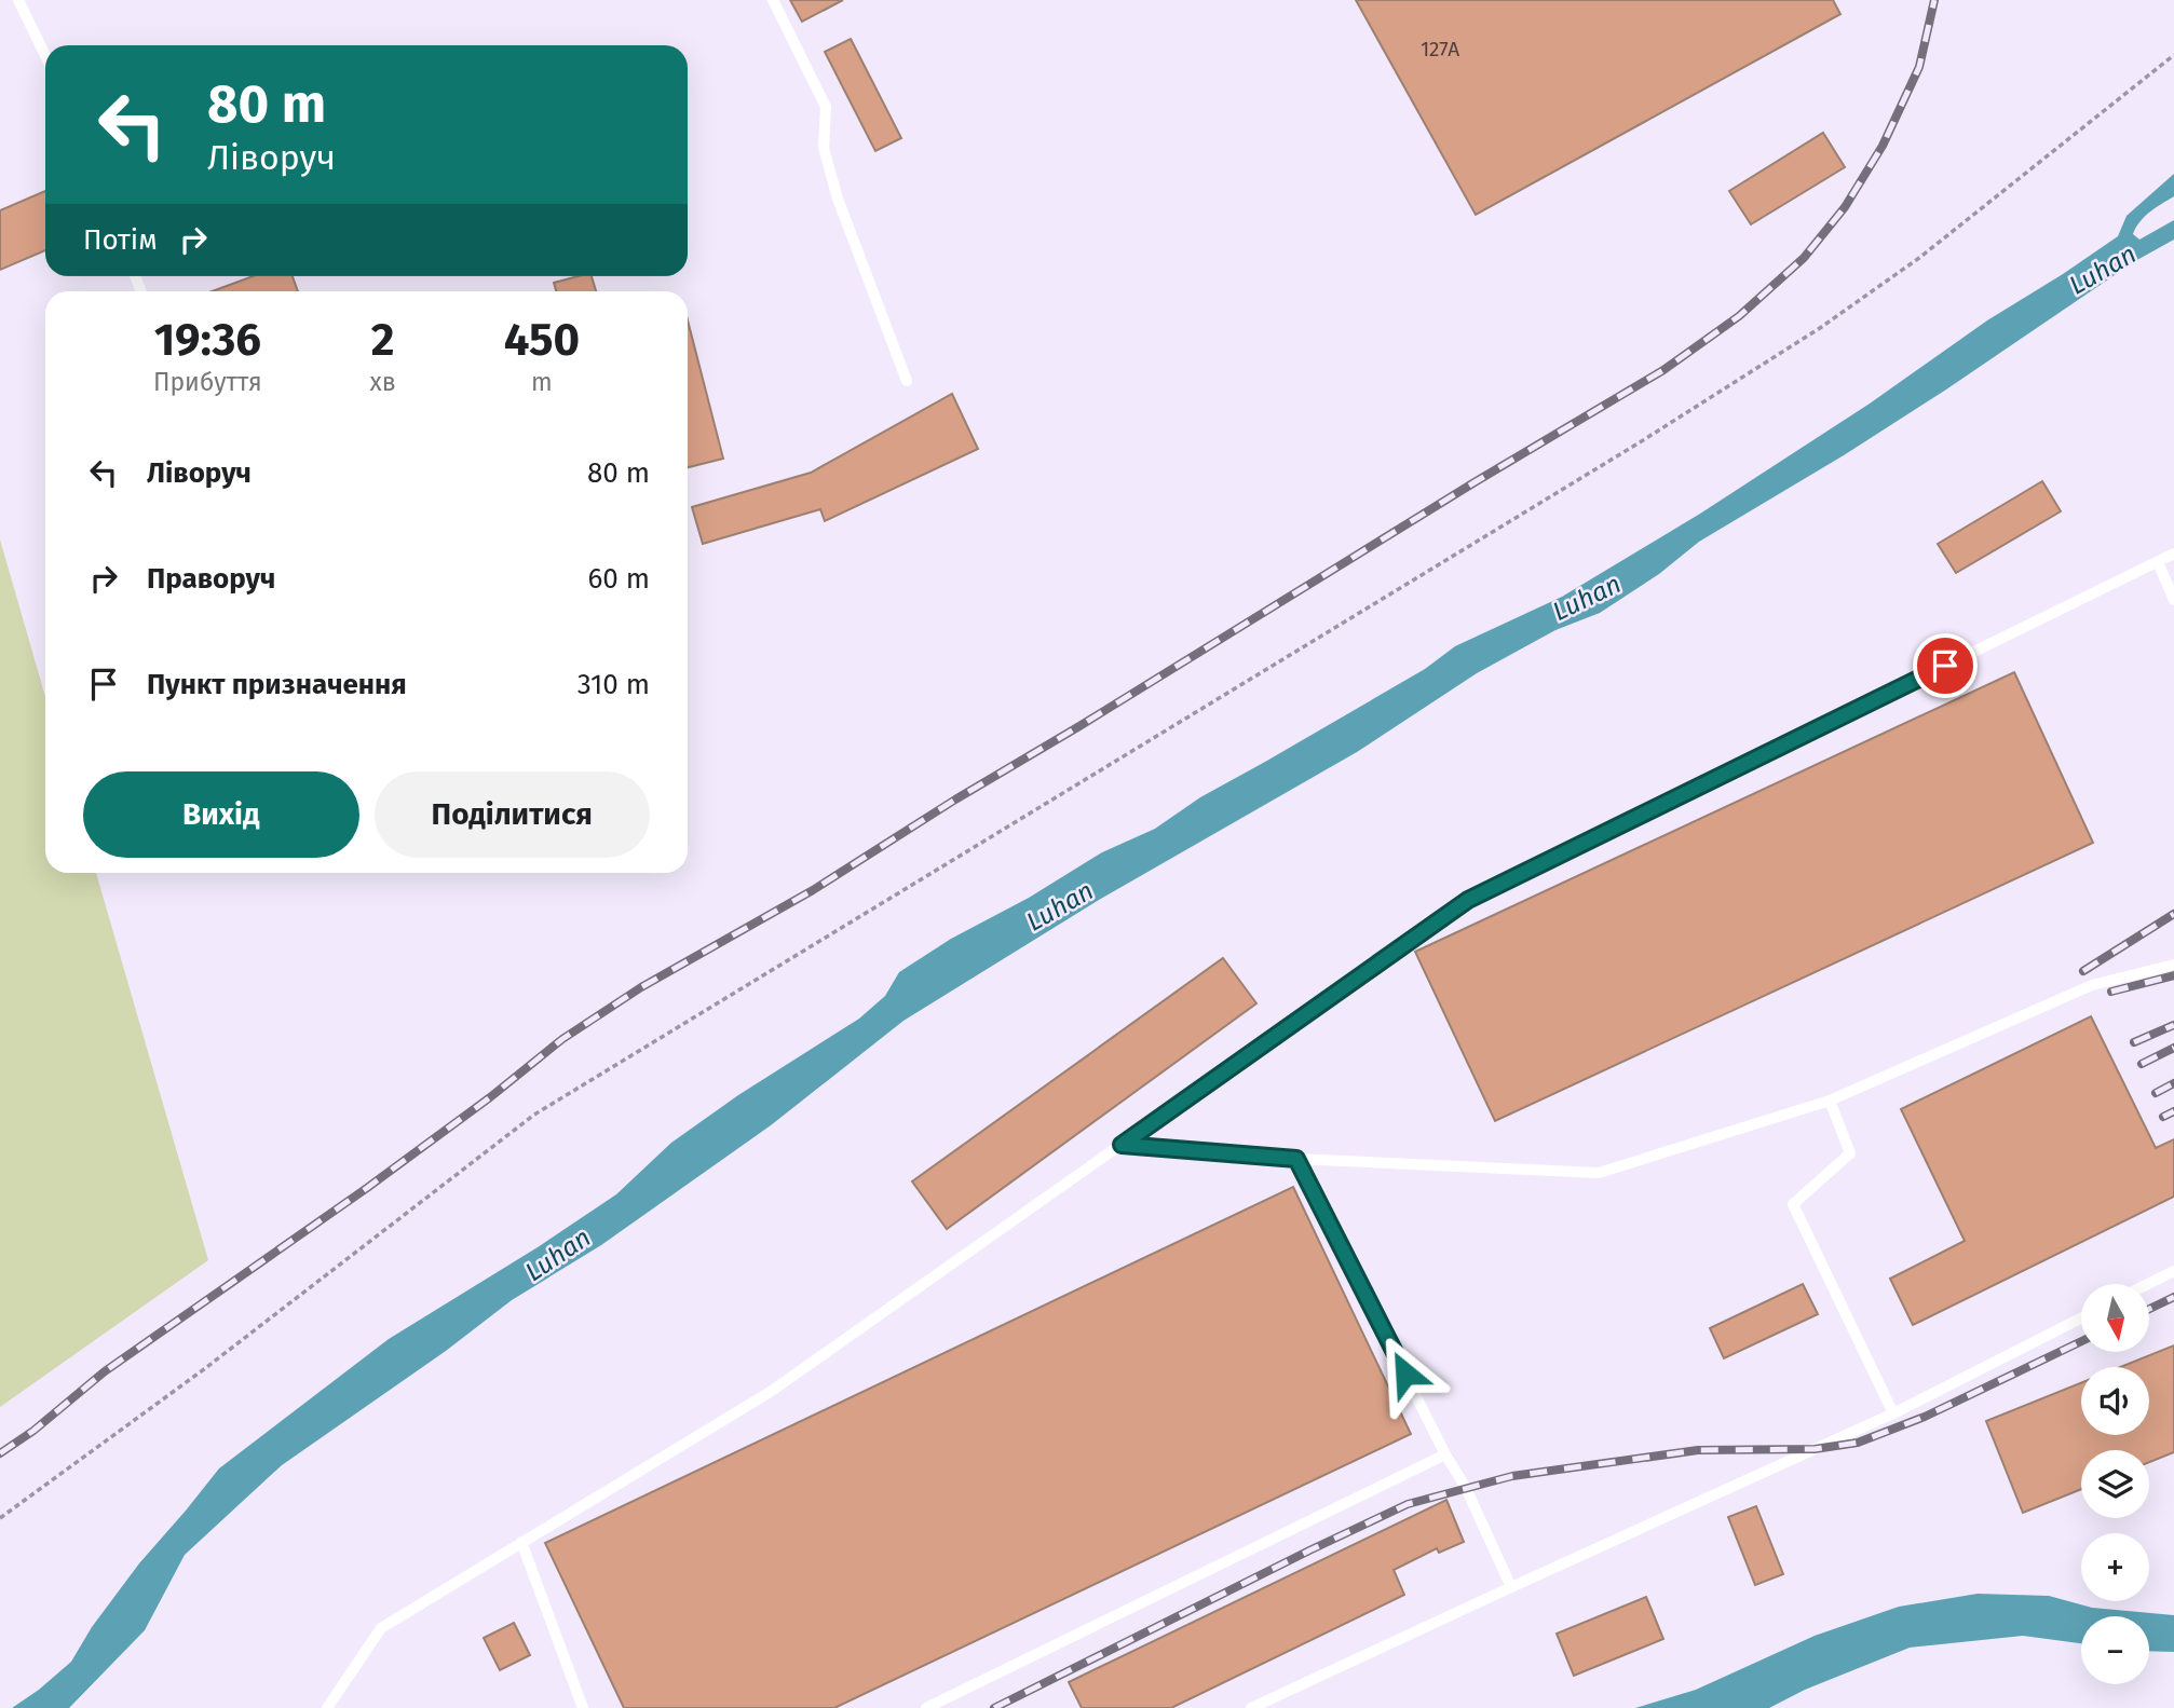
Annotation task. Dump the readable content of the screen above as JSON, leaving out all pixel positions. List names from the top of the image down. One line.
{"water":["Luhan"],"house_numbers":["127А"],"north":"bottom","page":{"turn":["80 m","Ліворуч"],"then":"Потім","eta":["19:36","Прибуття","2","хв","450","m"],"list":[{"name":"Ліворуч","value":"80 m"},{"name":"Праворуч","value":"60 m"},{"name":"Пункт призначення","value":"310 m"}],"buttons":["Вихід","Поділитися"],"map_buttons":["+","−"]}}
